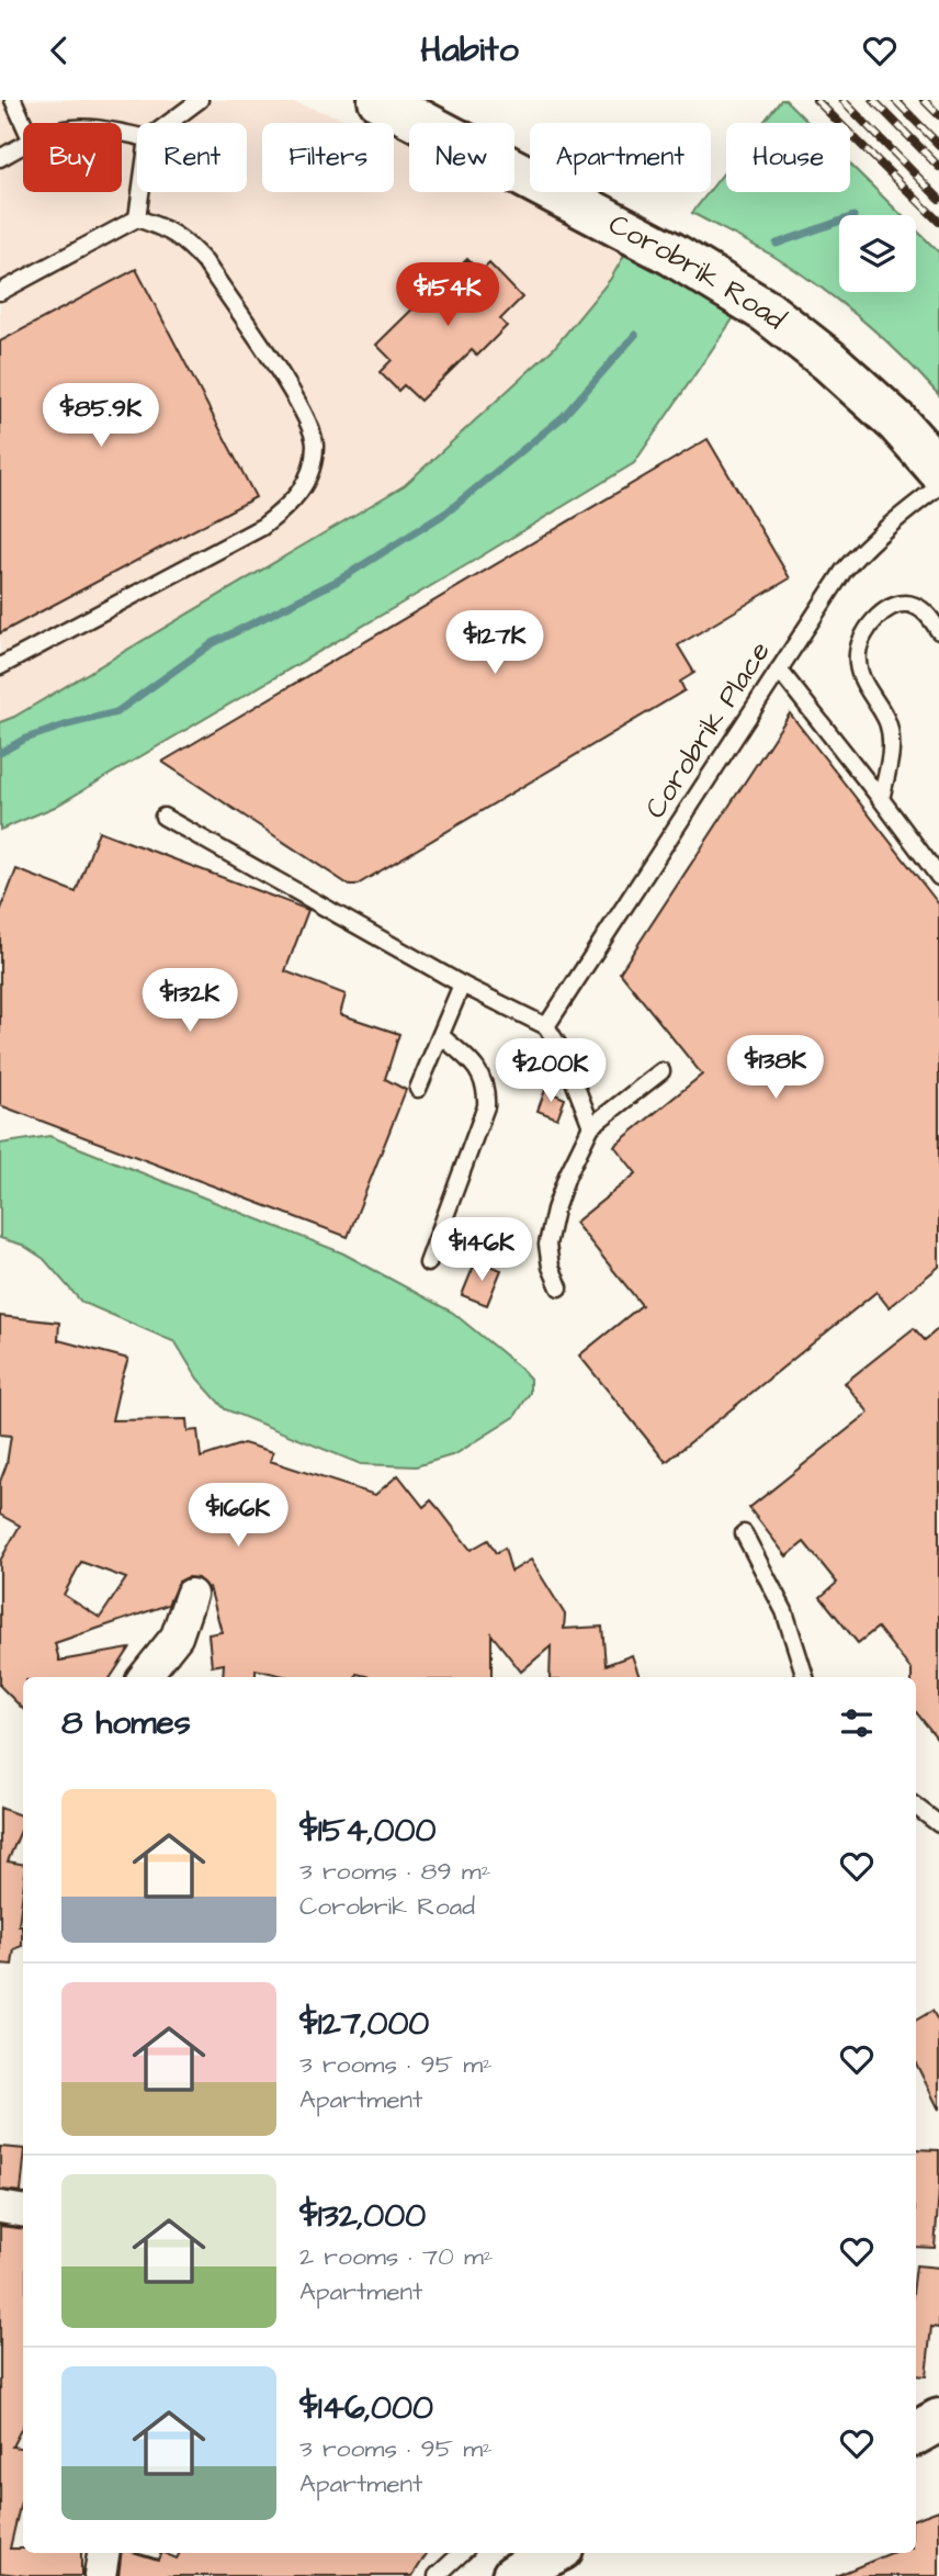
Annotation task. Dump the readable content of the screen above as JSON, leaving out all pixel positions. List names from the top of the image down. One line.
{"streets":{"street":["Corobrik Road"],"lane":["Corobrik Place"]},"page":{"header":"Habito","chip":["Buy","Rent","Filters","New","Apartment","House"],"price":["$154K","$85.9K","$127K","$132K","$138K","$200K","$146K","$166K"],"heading":"8 homes","list":[{"name":"$154,000","note":"3 rooms · 89 m² · Corobrik Road"},{"name":"$127,000","note":"3 rooms · 95 m² · Apartment"},{"name":"$132,000","note":"2 rooms · 70 m² · Apartment"},{"name":"$146,000","note":"3 rooms · 95 m² · Apartment"}]}}
